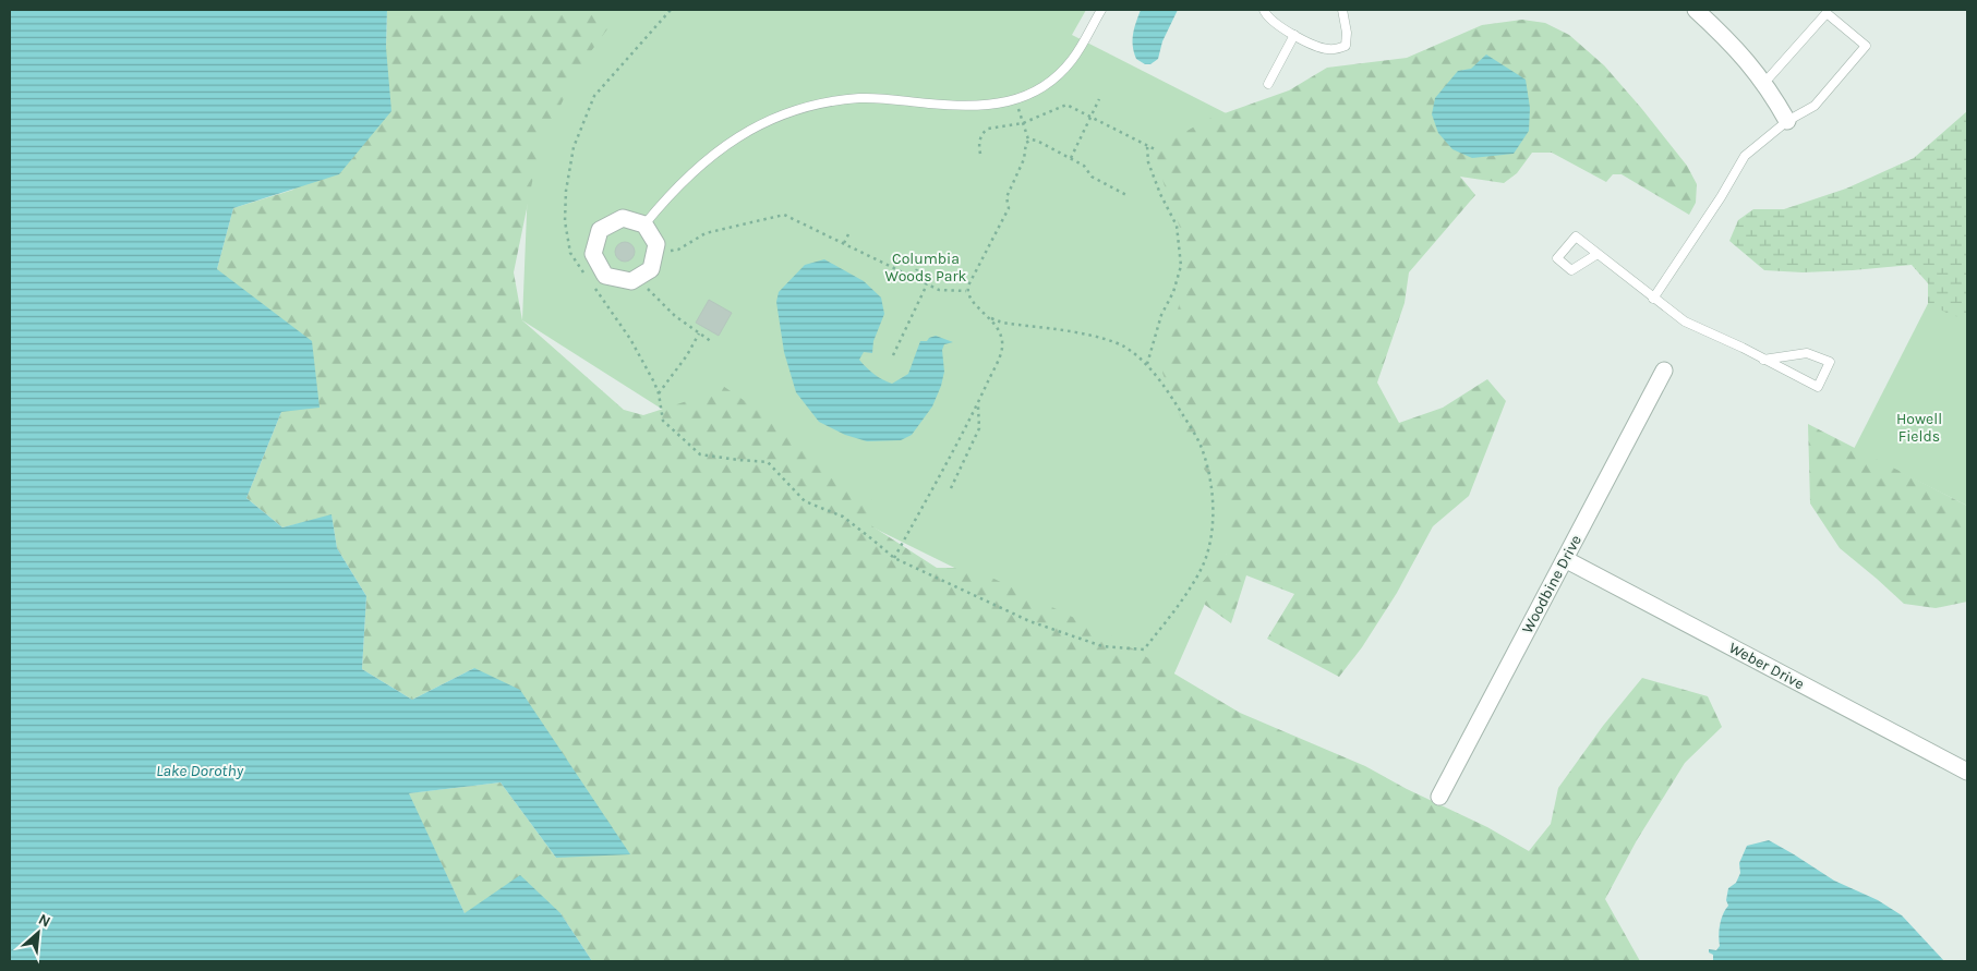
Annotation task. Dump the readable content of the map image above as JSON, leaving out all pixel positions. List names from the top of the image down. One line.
{"streets":{"street":["Woodbine Drive","Weber Drive"]},"crossings":[["Woodbine Drive","Weber Drive"]],"water":["Lake Dorothy"],"parks":["Columbia Woods Park","Howell Fields"],"north":"top right"}
